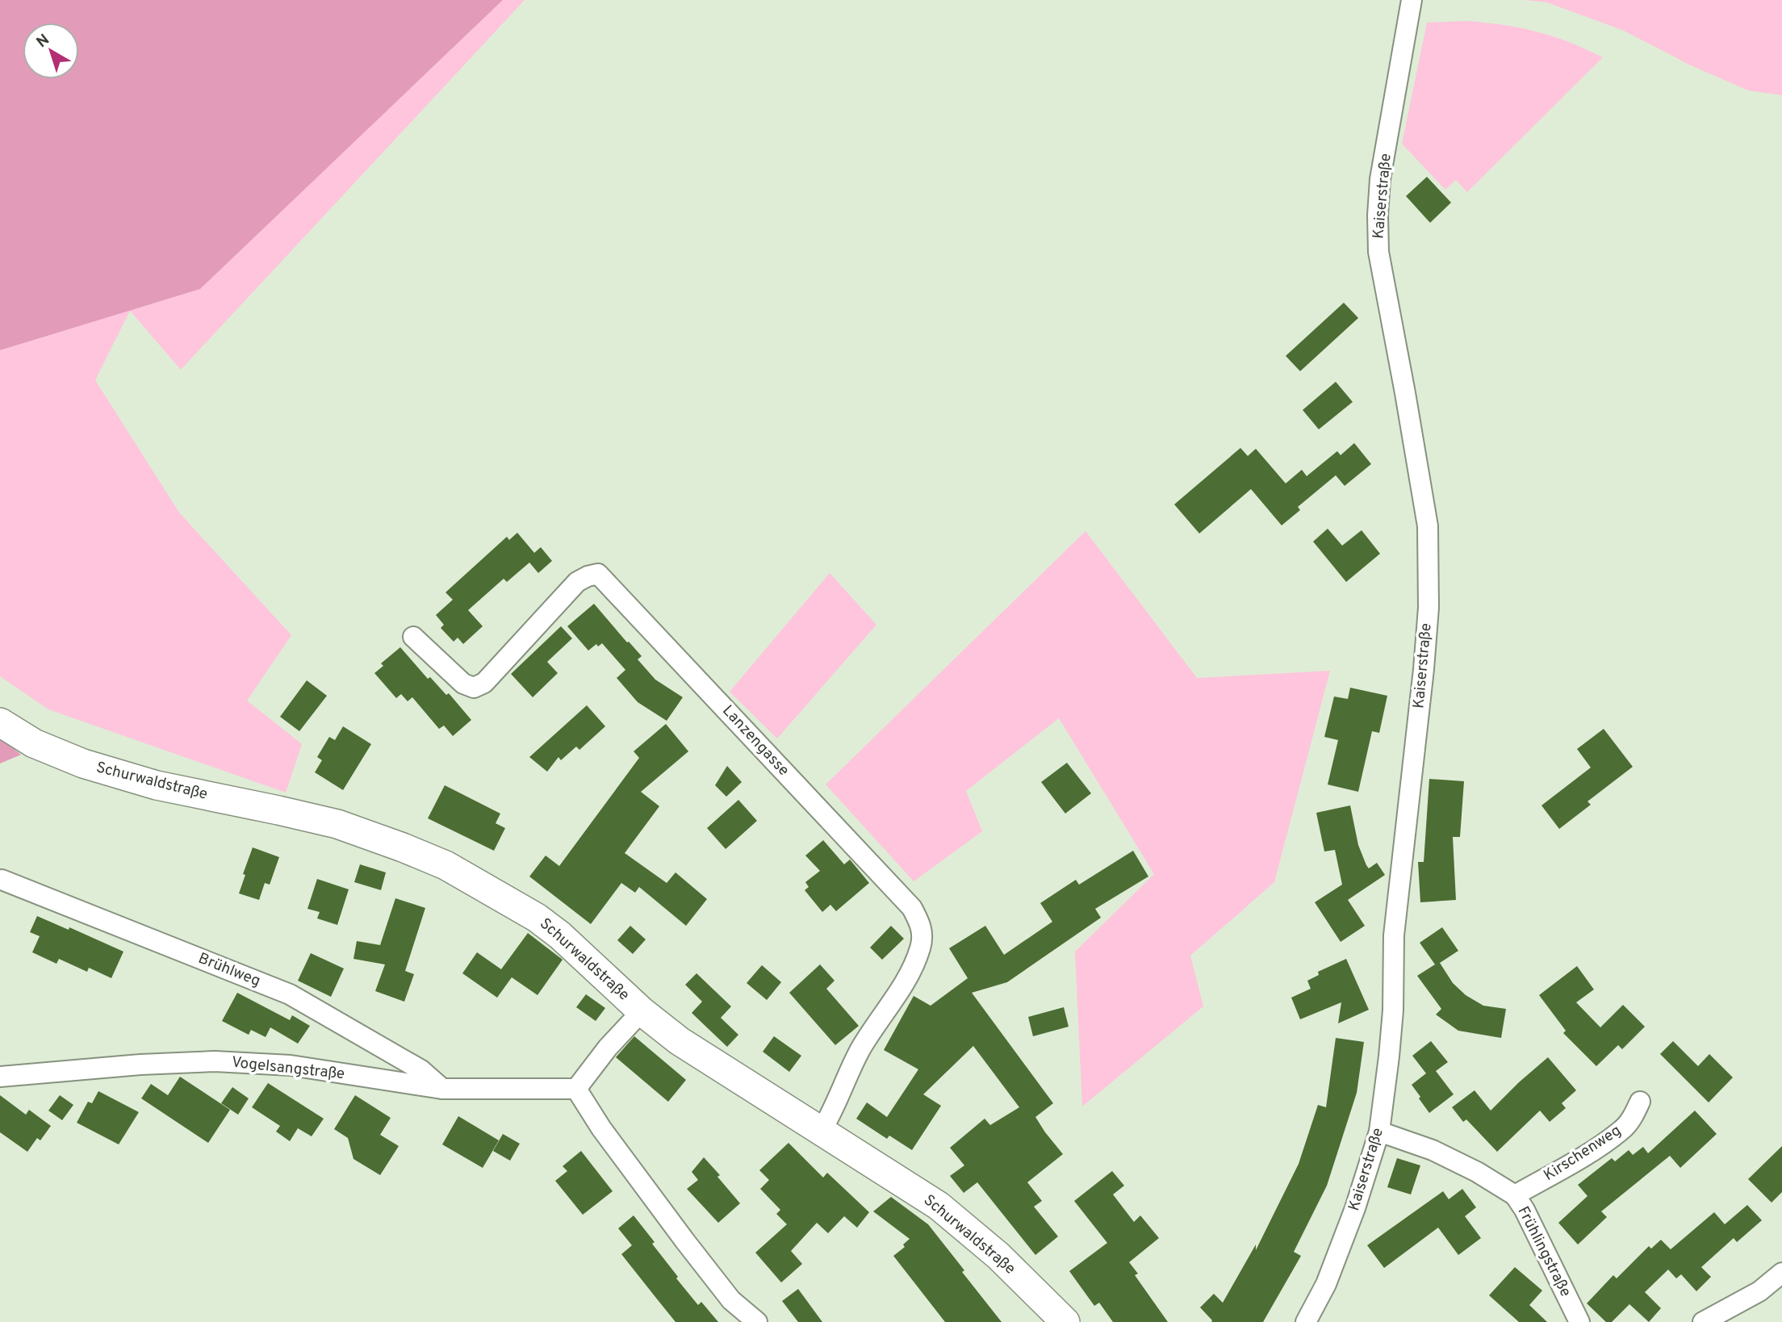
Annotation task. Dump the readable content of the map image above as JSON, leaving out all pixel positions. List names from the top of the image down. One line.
{"streets":{"main road":["Schurwaldstraße"],"street":["Kaiserstraße","Lanzengasse","Brühlweg","Vogelsangstraße","Kirschenweg","Frühlingstraße"]},"crossings":[["Kaiserstraße","Frühlingstraße"],["Lanzengasse","Schurwaldstraße"],["Brühlweg","Vogelsangstraße"],["Kirschenweg","Frühlingstraße"]],"north":"top left"}
